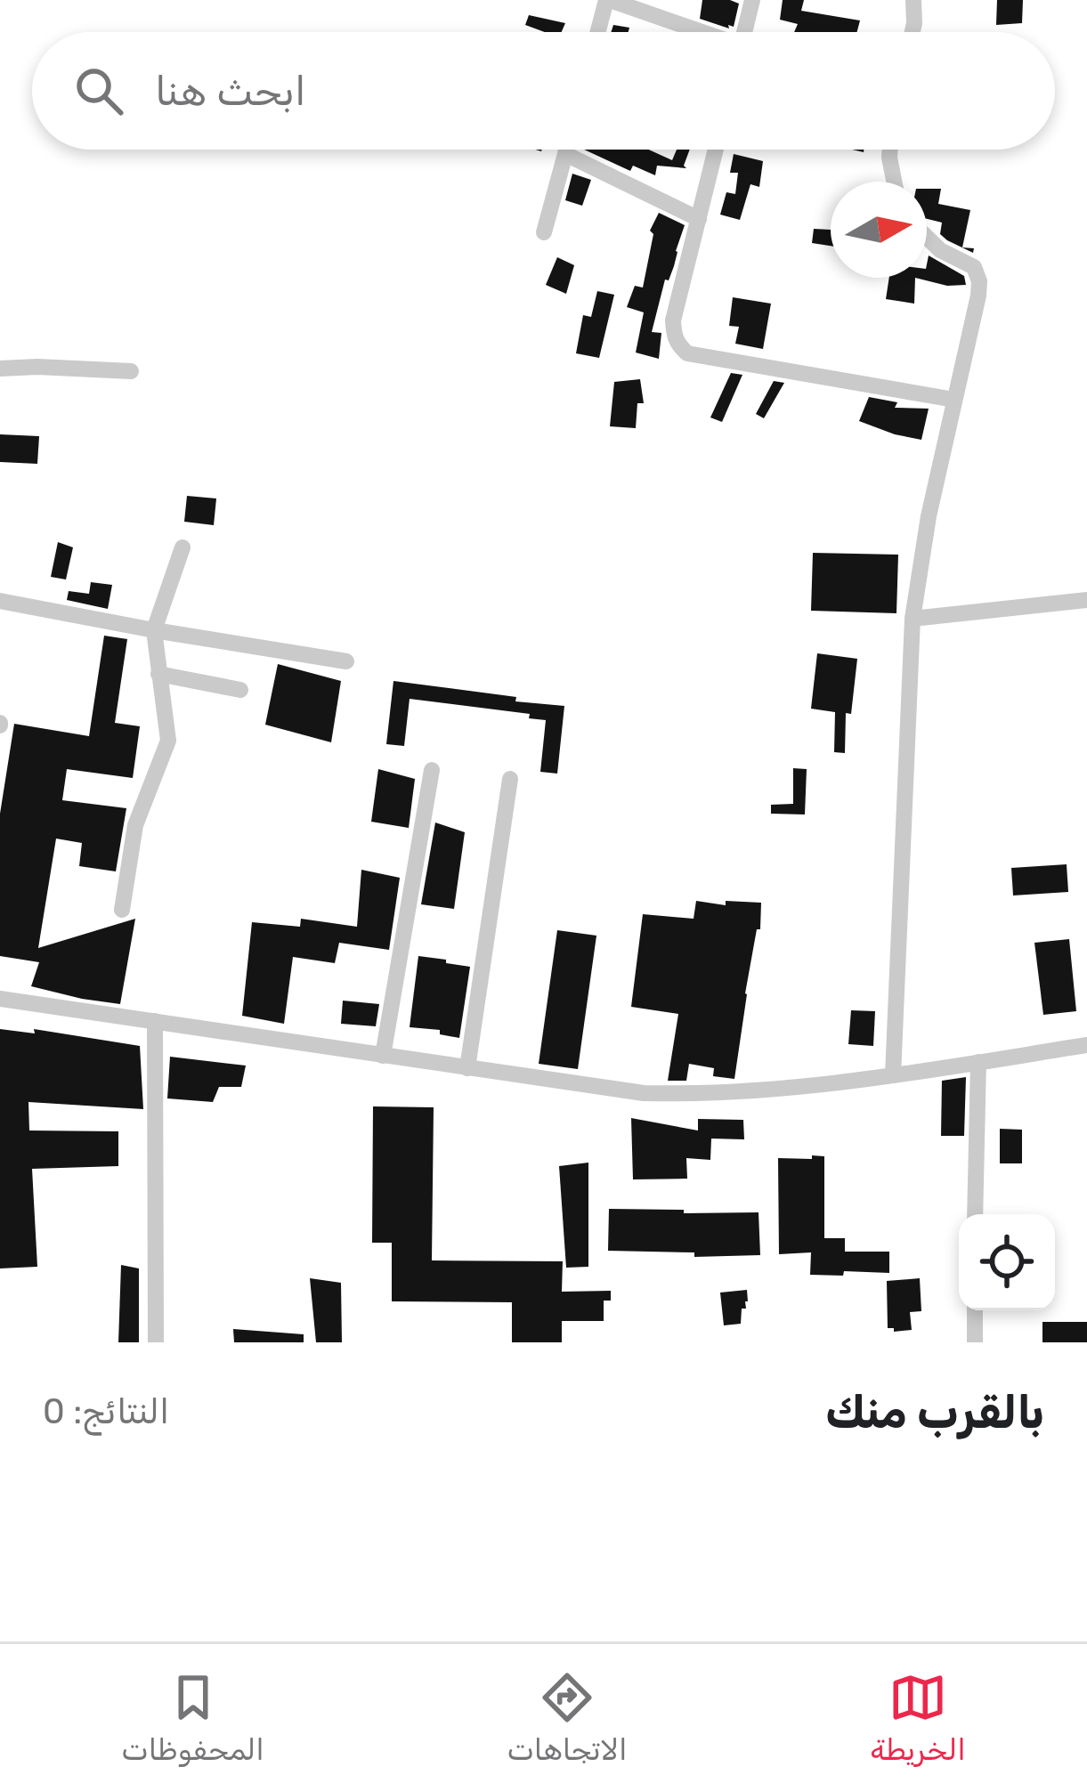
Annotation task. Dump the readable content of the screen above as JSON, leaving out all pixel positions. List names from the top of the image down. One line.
{"north":"right","page":{"search":"ابحث هنا","heading":["بالقرب منك","النتائج: 0"],"nav":["الخريطة","الاتجاهات","المحفوظات"]}}
